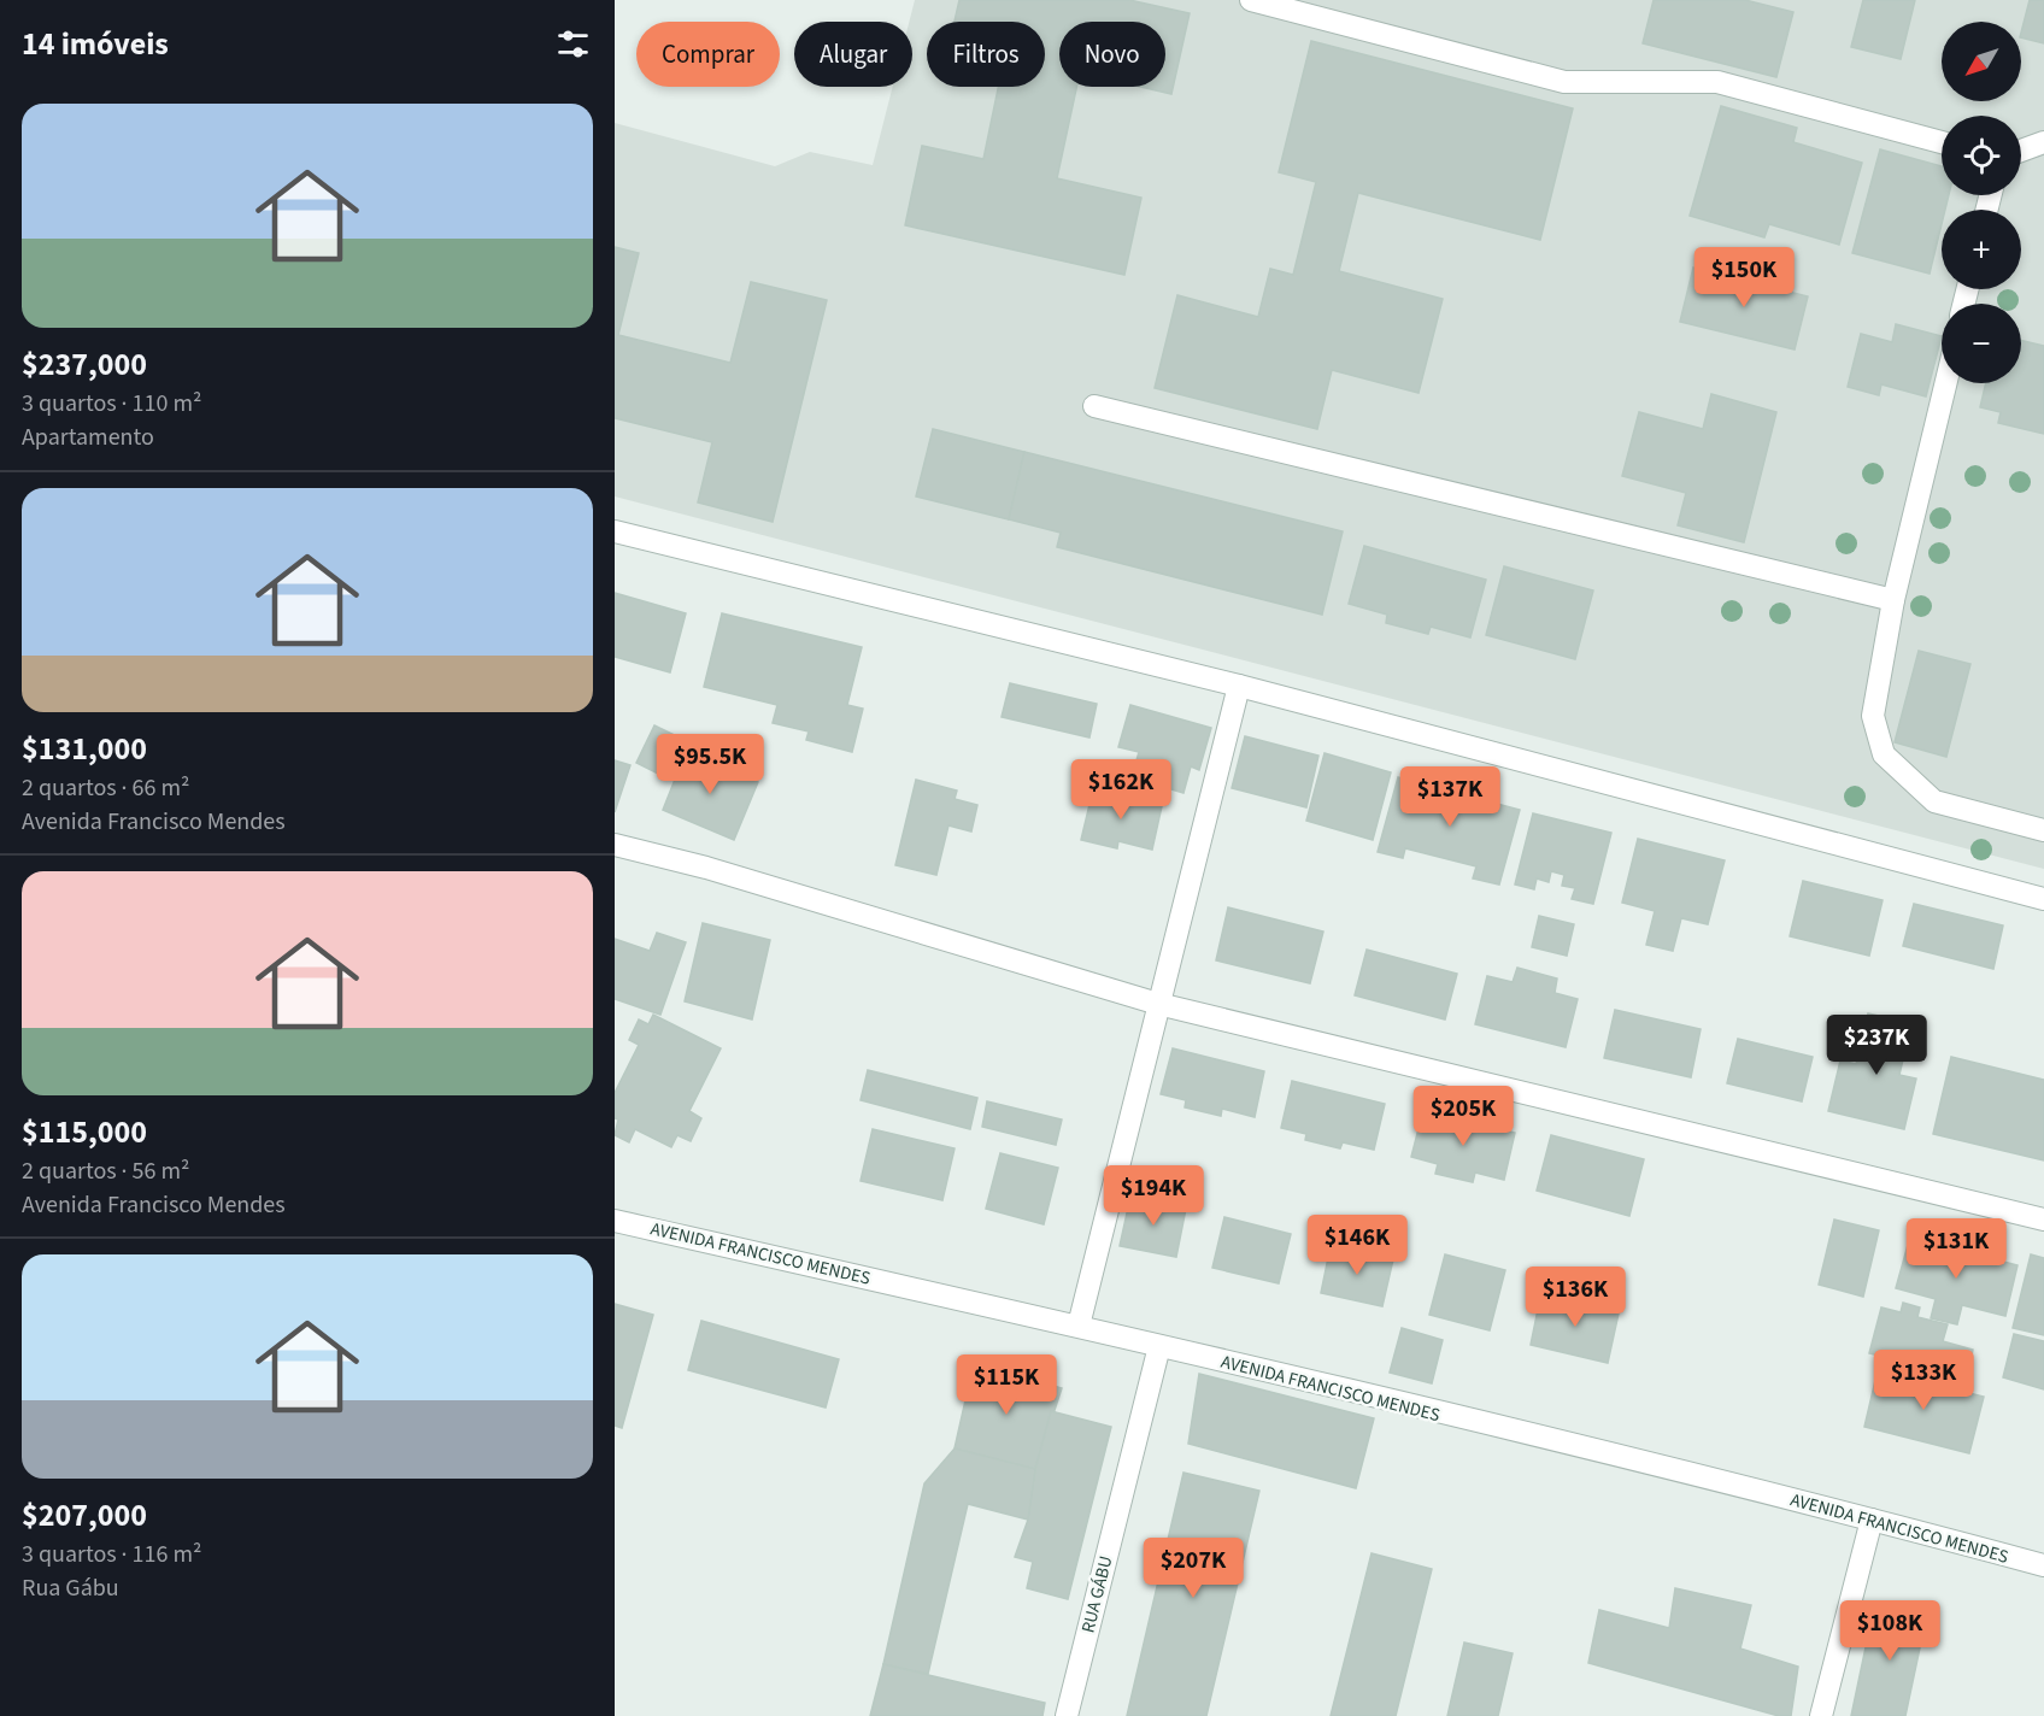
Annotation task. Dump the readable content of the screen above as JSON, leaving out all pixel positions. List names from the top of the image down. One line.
{"streets":{"street":["AVENIDA FRANCISCO MENDES","RUA GÁBU"]},"crossings":[["AVENIDA FRANCISCO MENDES","RUA GÁBU"]],"north":"bottom left","page":{"heading":"14 imóveis","map_buttons":["+","−"],"chip":["Comprar","Alugar","Filtros","Novo"],"list":[{"name":"$237,000","note":"3 quartos · 110 m² · Apartamento"},{"name":"$131,000","note":"2 quartos · 66 m² · Avenida Francisco Mendes"},{"name":"$115,000","note":"2 quartos · 56 m² · Avenida Francisco Mendes"},{"name":"$207,000","note":"3 quartos · 116 m² · Rua Gábu"}],"price":["$150K","$95.5K","$162K","$137K","$237K","$205K","$194K","$146K","$131K","$136K","$133K","$115K","$207K","$108K"]}}
